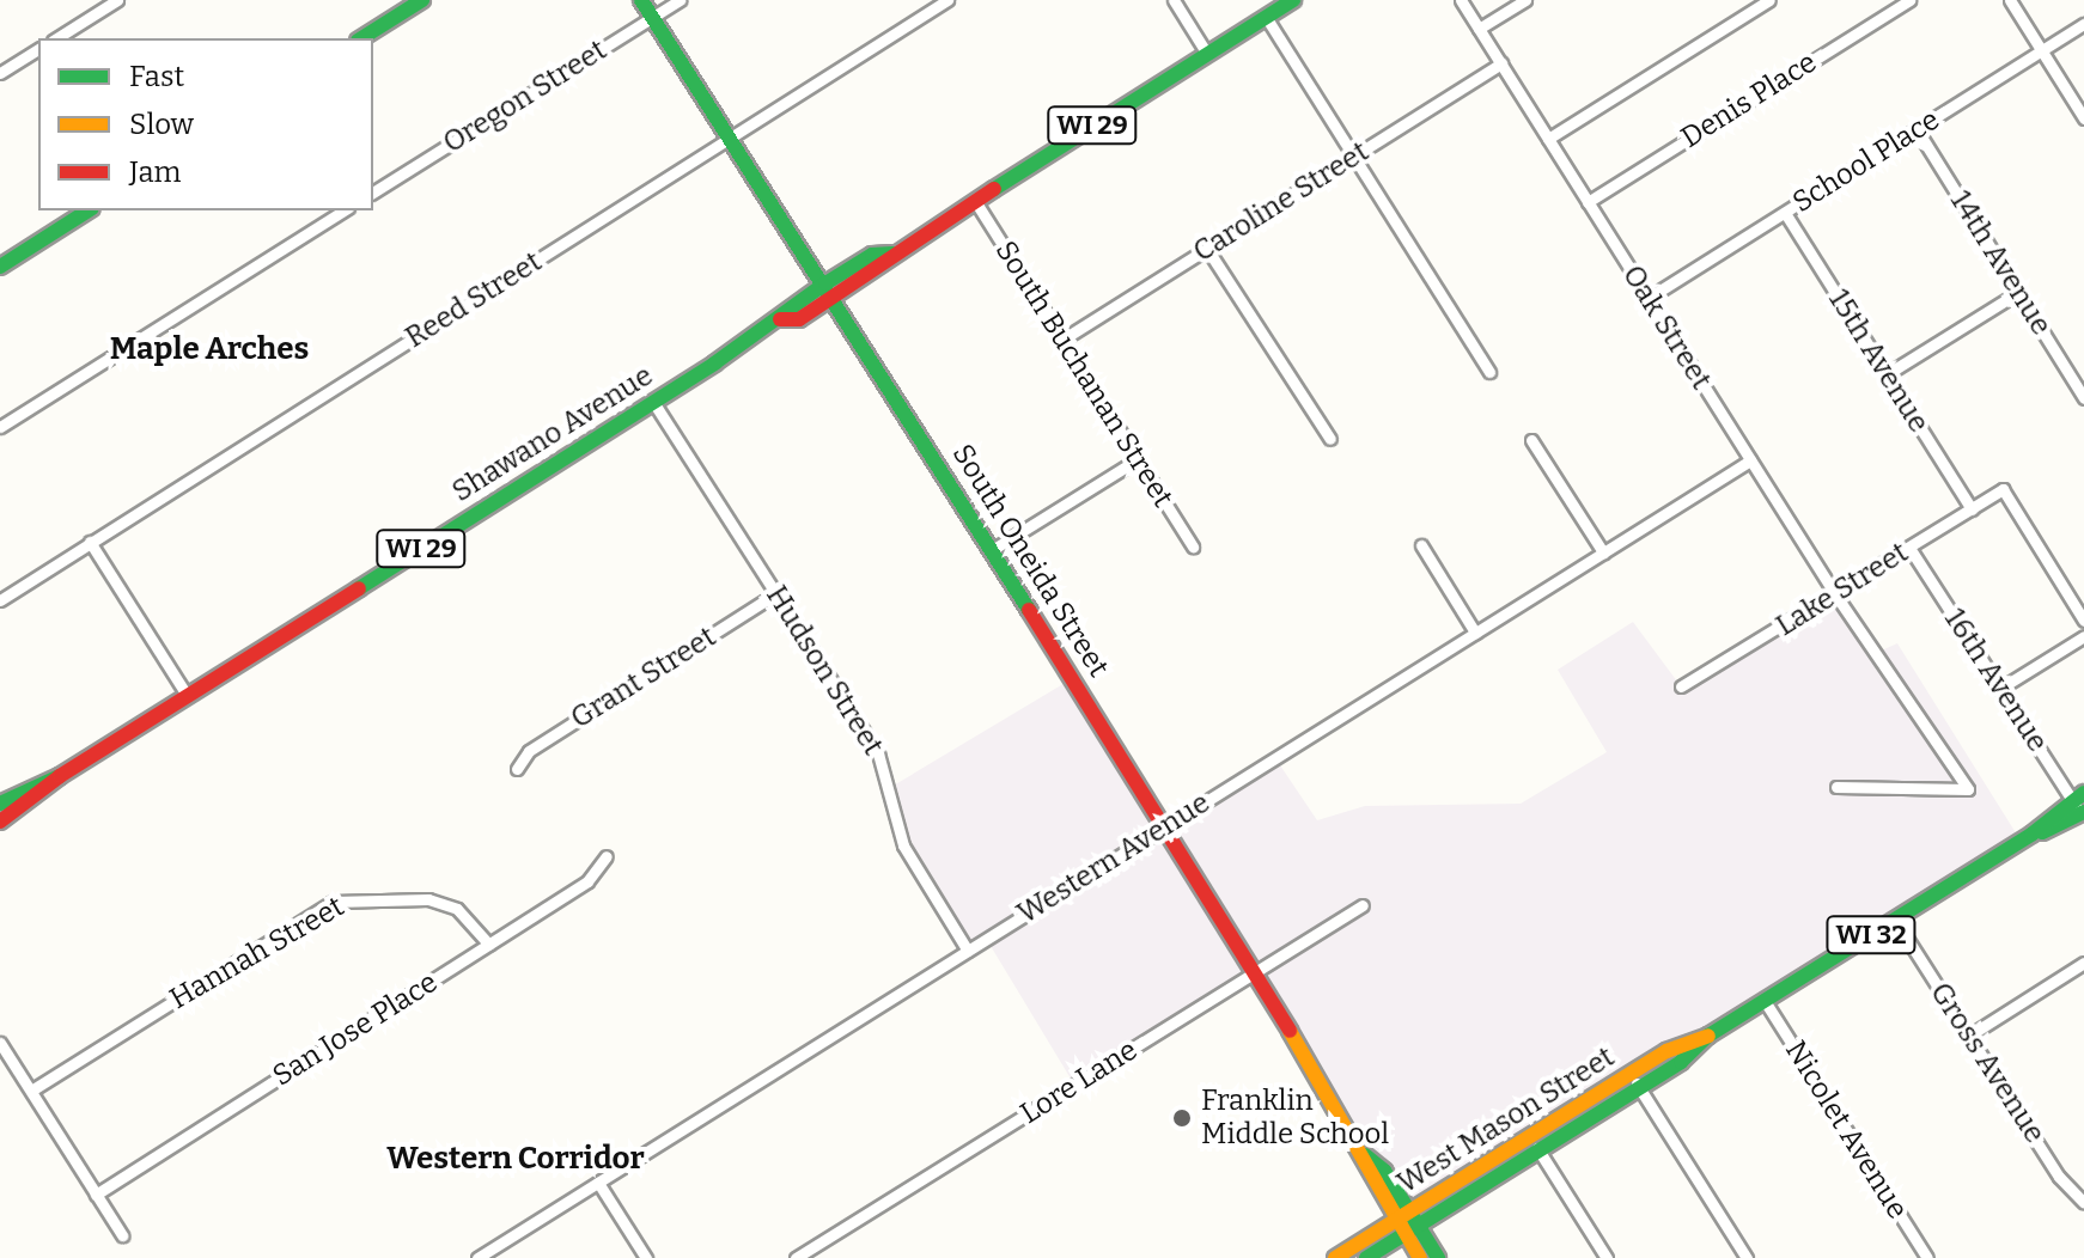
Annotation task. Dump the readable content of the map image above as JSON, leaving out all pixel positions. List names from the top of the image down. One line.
{"streets":{"main road":["WI 29","Shawano Avenue","South Oneida Street","WI 32","West Mason Street"],"street":["Oregon Street","Denis Place","School Place","Caroline Street","14th Avenue","Reed Street","Oak Street","15th Avenue","South Buchanan Street","Lake Street","Hudson Street","Grant Street","16th Avenue","Western Avenue","Hannah Street","San Jose Place","Gross Avenue","Lore Lane","Nicolet Avenue"]},"crossings":[["Oregon Street","South Oneida Street"],["Denis Place","Oak Street"],["School Place","14th Avenue"],["School Place","Oak Street"],["School Place","15th Avenue"],["Caroline Street","Oak Street"],["Caroline Street","South Buchanan Street"],["Reed Street","South Oneida Street"],["Oak Street","Lake Street"],["Oak Street","Western Avenue"],["15th Avenue","Lake Street"],["South Buchanan Street","Shawano Avenue"],["Shawano Avenue","South Oneida Street"],["Shawano Avenue","Hudson Street"],["South Oneida Street","Western Avenue"],["South Oneida Street","Lore Lane"],["South Oneida Street","West Mason Street"],["Lake Street","16th Avenue"],["Hudson Street","Grant Street"],["Hudson Street","Western Avenue"],["16th Avenue","West Mason Street"],["Hannah Street","San Jose Place"],["Gross Avenue","West Mason Street"],["West Mason Street","Nicolet Avenue"]],"districts":["Maple Arches","Western Corridor"],"places":["Franklin Middle School"],"legend":["Fast","Slow","Jam"]}
